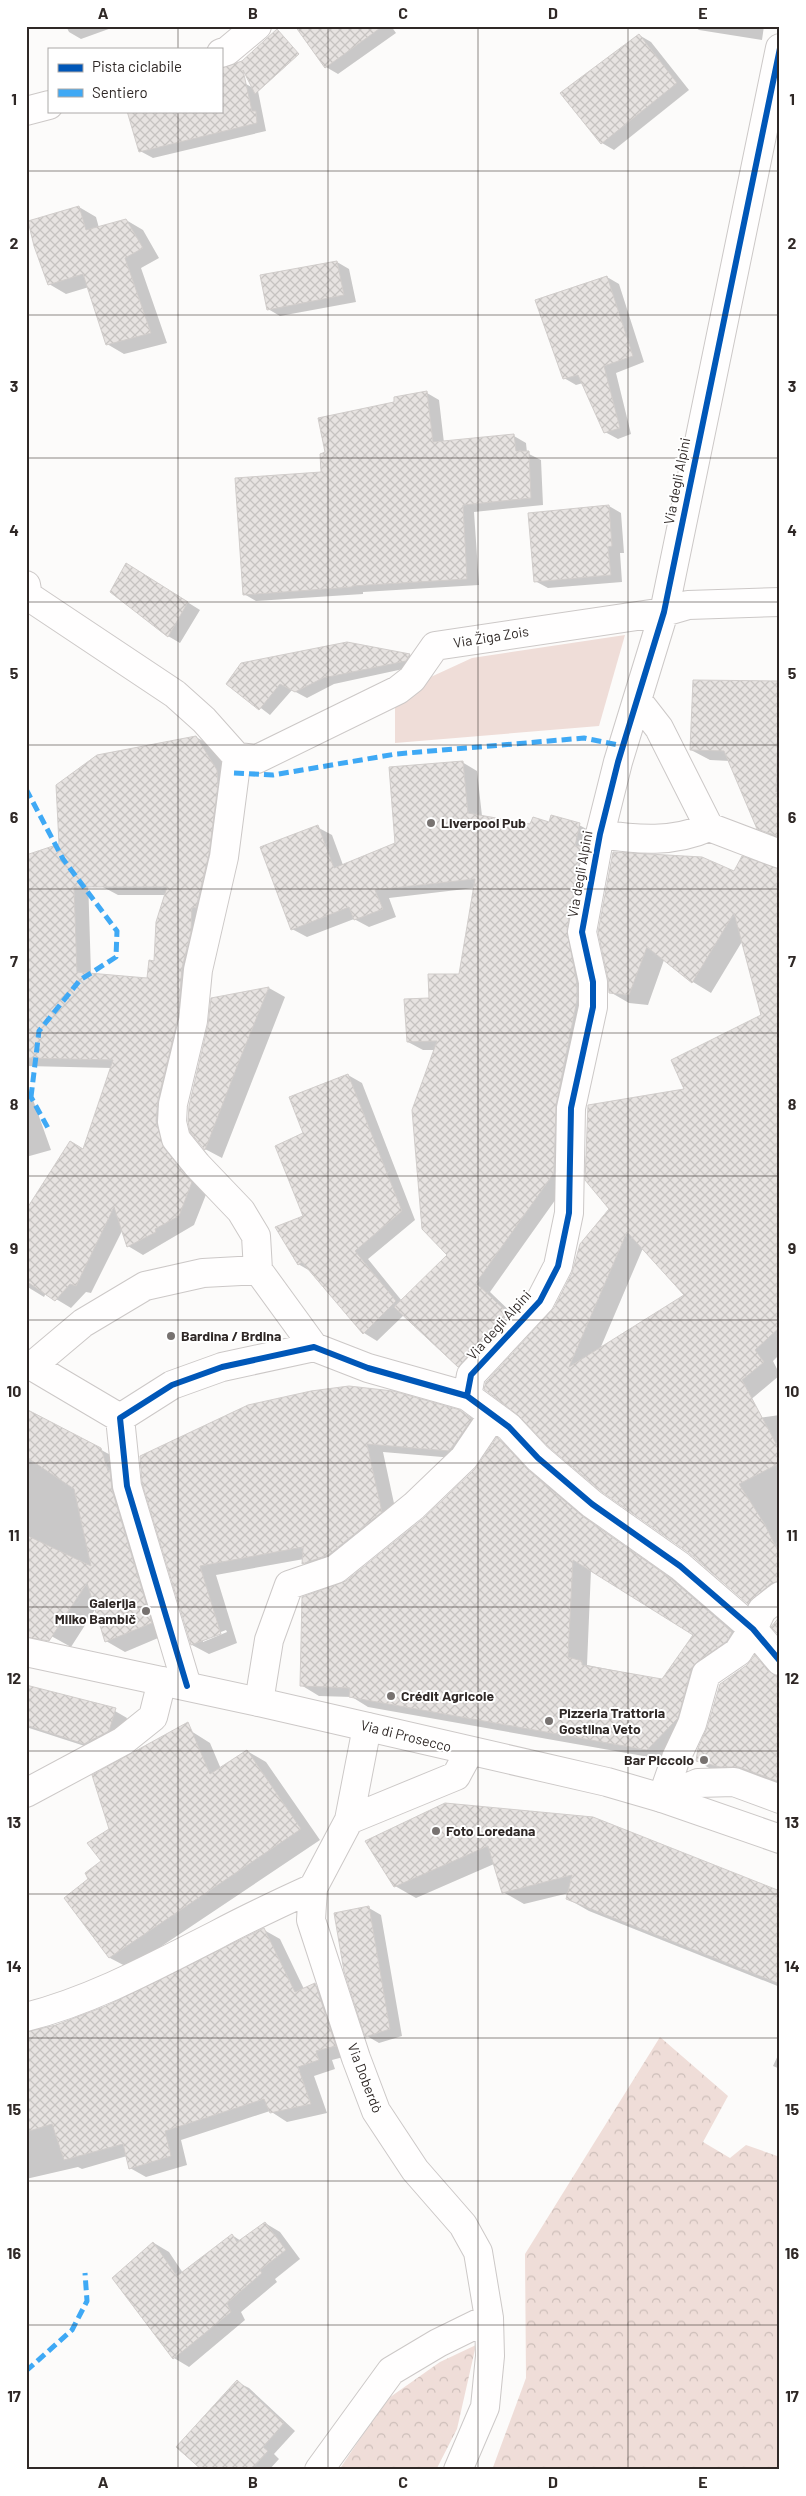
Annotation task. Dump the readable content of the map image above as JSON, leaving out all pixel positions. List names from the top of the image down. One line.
{"streets":{"street":["Via degli Alpini","Via Žiga Zois","Via di Prosecco","Via Doberdò"]},"crossings":[["Via degli Alpini","Via Žiga Zois"],["Via di Prosecco","Via Doberdò"]],"places":["Liverpool Pub","Bardina / Brdina","Galerija Milko Bambič","Crédit Agricole","Pizzeria Trattoria Gostilna Veto","Bar Piccolo","Foto Loredana"],"legend":["Pista ciclabile","Sentiero"],"grid":{"columns":["A","B","C","D","E"],"rows":["1","2","3","4","5","6","7","8","9","10","11","12","13","14","15","16","17"]}}
